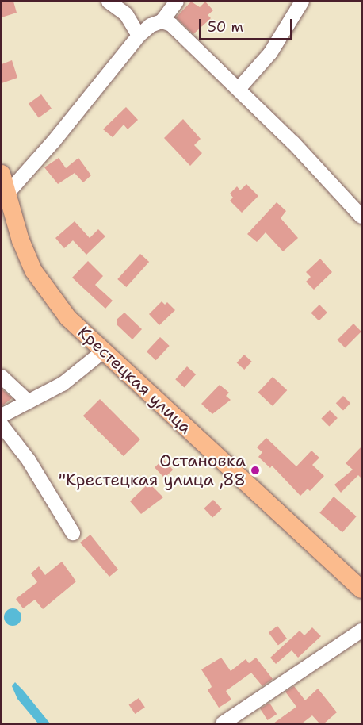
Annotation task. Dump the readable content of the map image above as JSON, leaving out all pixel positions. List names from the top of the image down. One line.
{"streets":{"main road":["Крестецкая улица"]},"places":["Остановка \"Крестецкая улица ,88"],"scale_bar":"50 m"}
